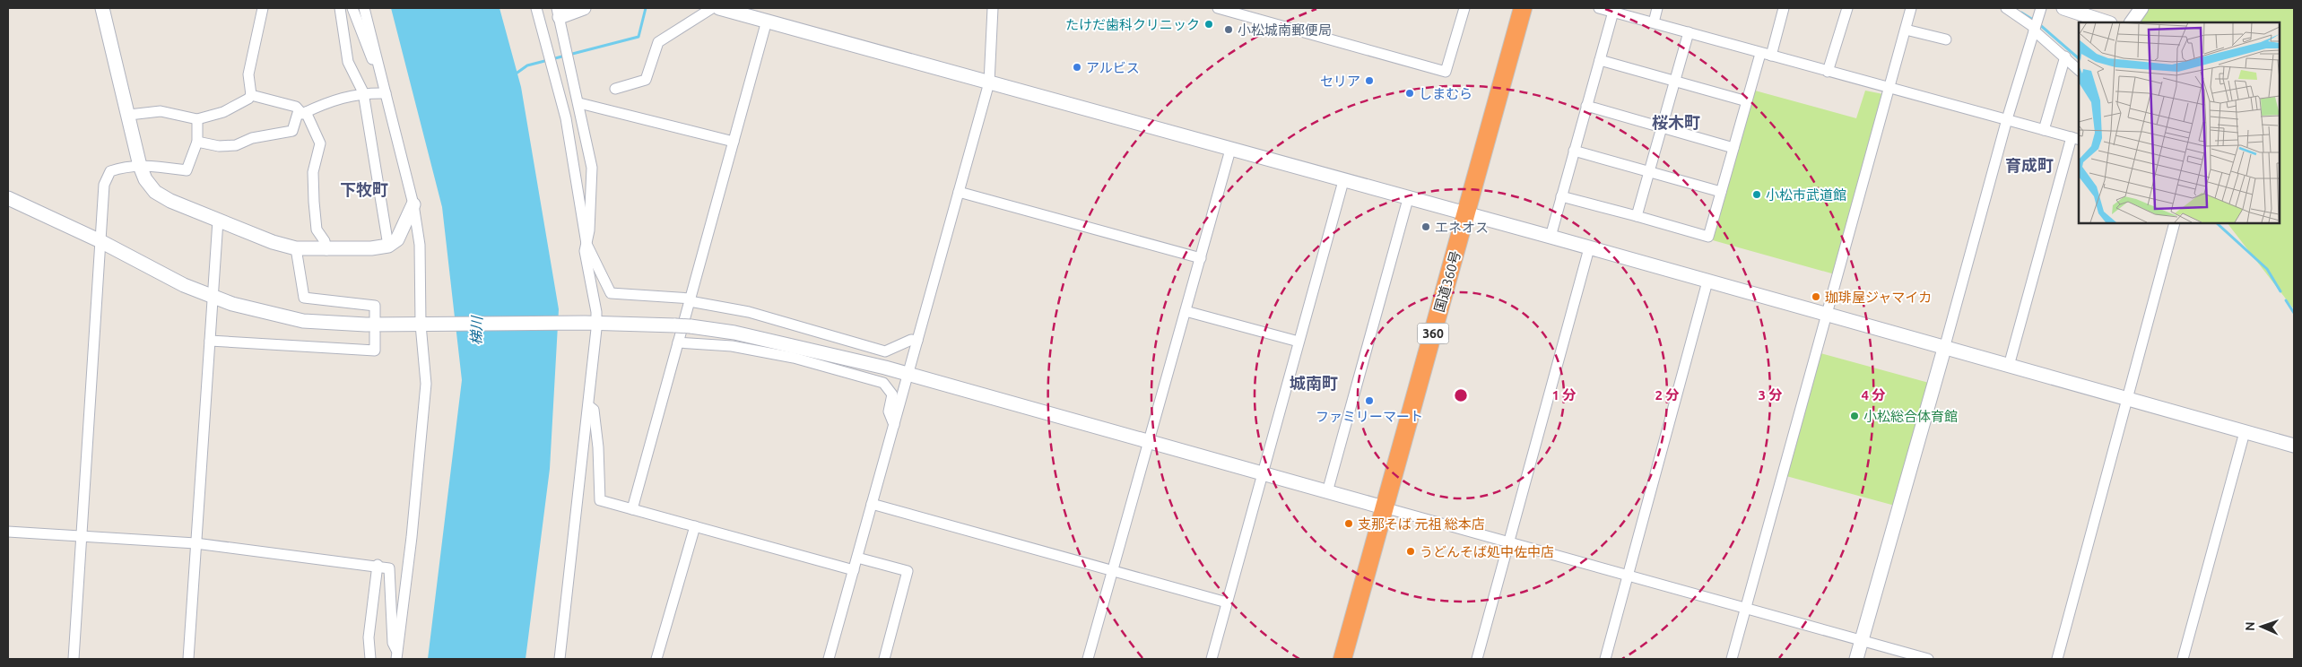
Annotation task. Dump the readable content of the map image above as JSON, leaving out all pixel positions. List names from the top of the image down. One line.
{"streets":{"highway":["国道360号","360"]},"districts":["桜木町","育成町","下牧町","城南町"],"water":["梯川"],"places":["たけだ歯科クリニック","小松城南郵便局","アルビス","セリア","しまむら","小松市武道館","エネオス","珈琲屋ジャマイカ","ファミリーマート","小松総合体育館","支那そば 元祖 総本店","うどんそば処中佐中店"],"north":"left","rings":["1 分","2 分","3 分","4 分"]}
